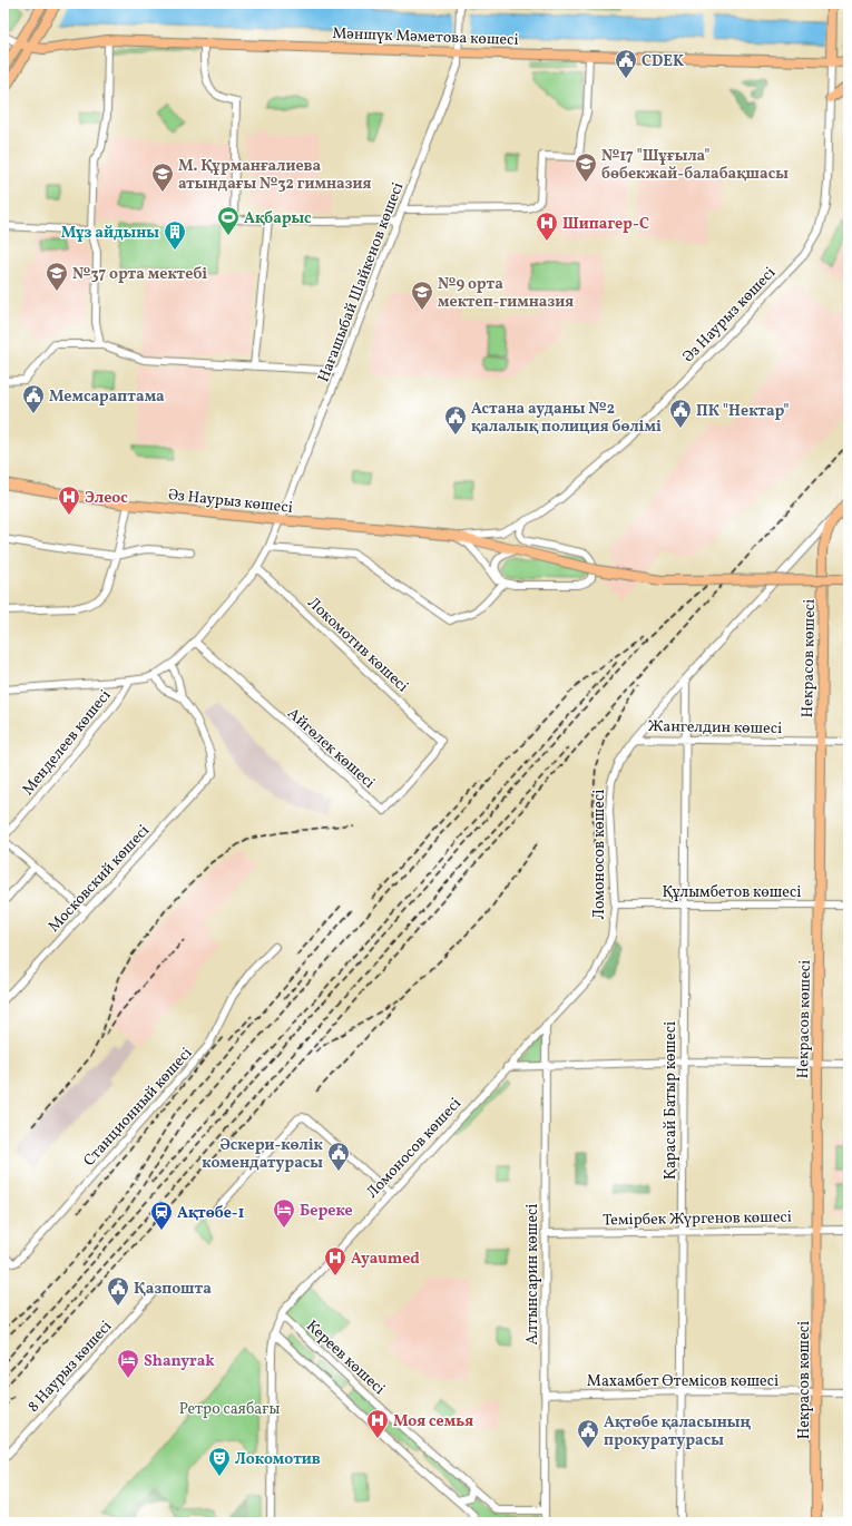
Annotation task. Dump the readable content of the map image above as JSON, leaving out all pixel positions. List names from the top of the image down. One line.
{"streets":{"main road":["Мәншүк Мәметова көшесі","Әз Наурыз көшесі","Некрасов көшесі","Ломоносов көшесі"],"street":["Нағашыбай Шайкенов көшесі","Локомотив көшесі","Жангелдин көшесі","Менделеев көшесі","Айгөлек көшесі","Московский көшесі","Құлымбетов көшесі","Қарасай Батыр көшесі","Станционный көшесі","Темірбек Жүргенов көшесі","Алтынсарин көшесі","Кереев көшесі","8 Наурыз көшесі","Махамбет Өтемісов көшесі"]},"crossings":[["Мәншүк Мәметова көшесі","Нағашыбай Шайкенов көшесі"],["Мәншүк Мәметова көшесі","Әз Наурыз көшесі"],["Нағашыбай Шайкенов көшесі","Әз Наурыз көшесі"],["Нағашыбай Шайкенов көшесі","Локомотив көшесі"],["Нағашыбай Шайкенов көшесі","Айгөлек көшесі"],["Локомотив көшесі","Айгөлек көшесі"],["Некрасов көшесі","Жангелдин көшесі"],["Некрасов көшесі","Ломоносов көшесі"],["Некрасов көшесі","Құлымбетов көшесі"],["Некрасов көшесі","Темірбек Жүргенов көшесі"],["Некрасов көшесі","Махамбет Өтемісов көшесі"],["Жангелдин көшесі","Ломоносов көшесі"],["Жангелдин көшесі","Қарасай Батыр көшесі"],["Ломоносов көшесі","Құлымбетов көшесі"],["Ломоносов көшесі","Қарасай Батыр көшесі"],["Ломоносов көшесі","Алтынсарин көшесі"],["Ломоносов көшесі","Кереев көшесі"],["Құлымбетов көшесі","Қарасай Батыр көшесі"],["Қарасай Батыр көшесі","Темірбек Жүргенов көшесі"],["Қарасай Батыр көшесі","Махамбет Өтемісов көшесі"],["Темірбек Жүргенов көшесі","Алтынсарин көшесі"],["Алтынсарин көшесі","Кереев көшесі"],["Алтынсарин көшесі","Махамбет Өтемісов көшесі"]],"parks":["Ретро саябағы"],"places":{"public building":["CDEK","Мемсараптама","ПК \"Нектар\"","Астана ауданы №2 қалалық полиция бөлімі","Әскери-көлік комендатурасы","Қазпошта","Ақтөбе қаласының прокуратурасы"],"school or university":["№17 \"Шұғыла\" бөбекжай-балабақшасы","М. Құрманғалиева атындағы №32 гимназия","№37 орта мектебі","№9 орта мектеп-гимназия"],"sports":["Ақбарыс"],"hospital":["Шипагер-С","Элеос","Ayaumed","Моя семья"],"building":["Мұз айдыны"],"hotel":["Береке","Shanyrak"],"station":["Ақтөбе-1"],"theatre":["Локомотив"]}}
